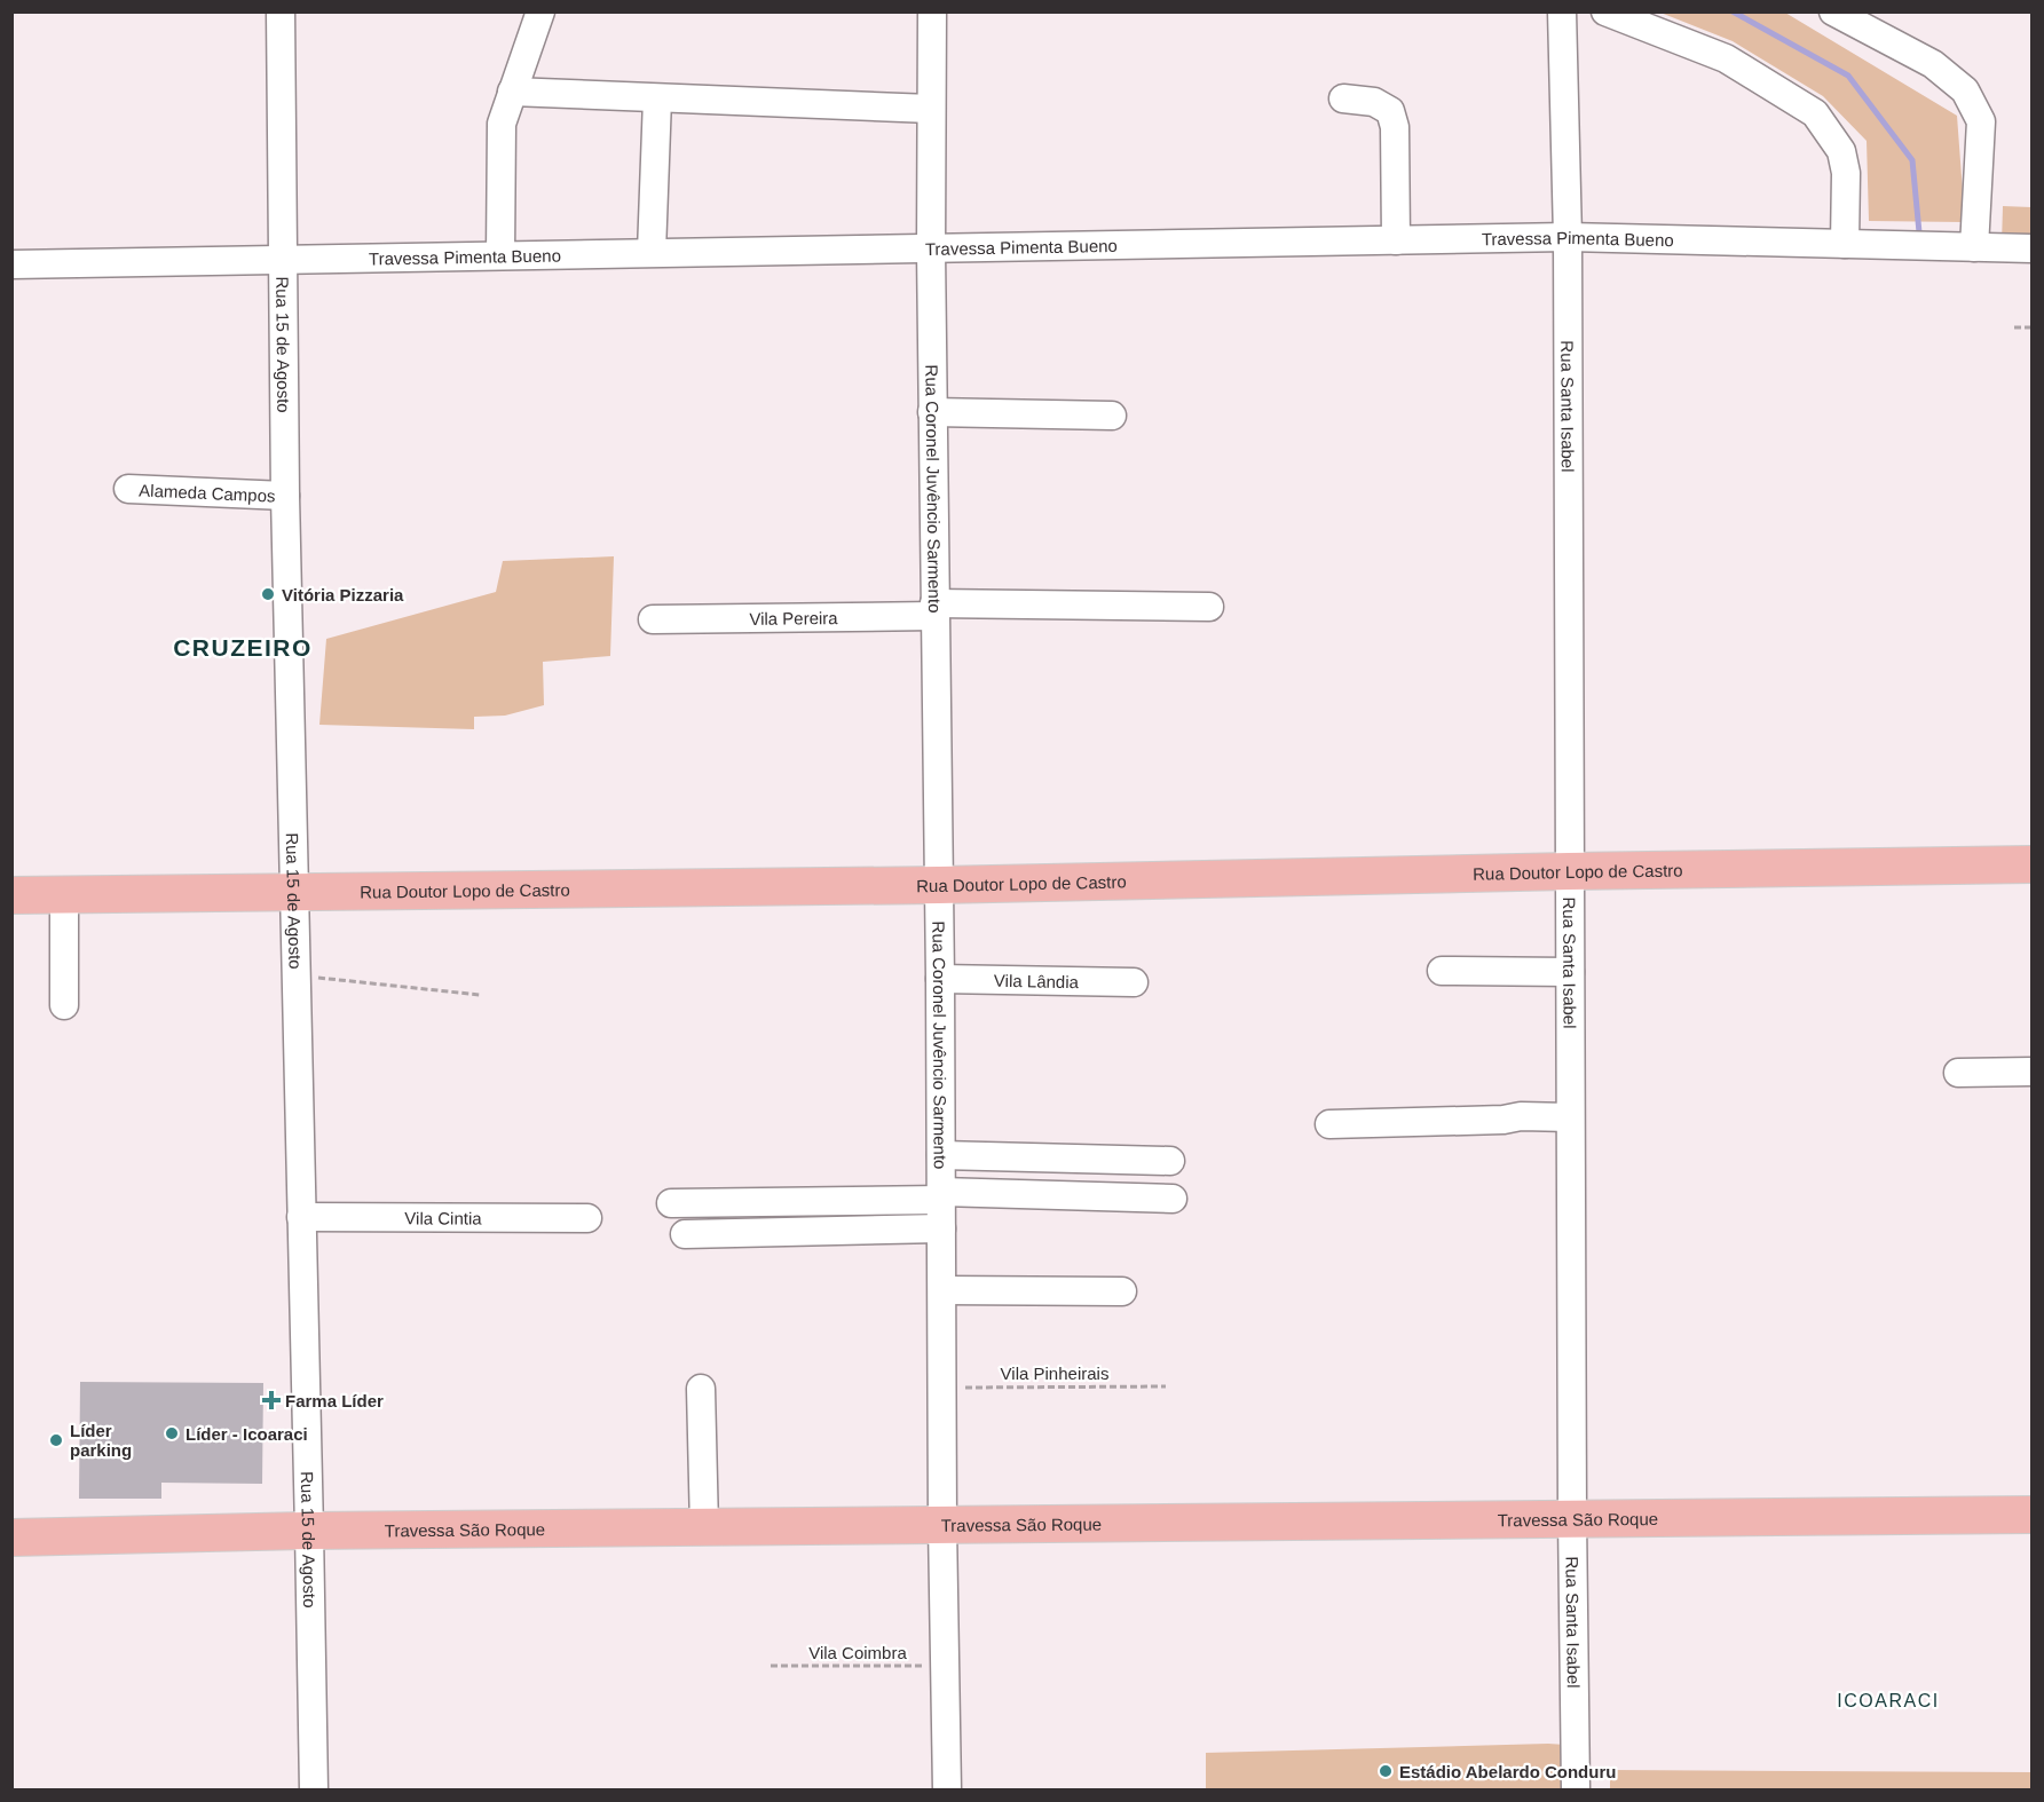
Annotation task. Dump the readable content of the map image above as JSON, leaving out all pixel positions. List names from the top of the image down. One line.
{"streets":{"main road":["Rua Doutor Lopo de Castro","Travessa São Roque"],"street":["Travessa Pimenta Bueno","Rua 15 de Agosto","Rua Santa Isabel","Rua Coronel Juvêncio Sarmento","Alameda Campos","Vila Pereira","Vila Lândia","Vila Cintia"],"path":["Vila Pinheirais","Vila Coimbra"]},"crossings":[["Travessa Pimenta Bueno","Rua 15 de Agosto"],["Travessa Pimenta Bueno","Rua Santa Isabel"],["Travessa Pimenta Bueno","Rua Coronel Juvêncio Sarmento"],["Rua 15 de Agosto","Alameda Campos"],["Rua 15 de Agosto","Rua Doutor Lopo de Castro"],["Rua 15 de Agosto","Vila Cintia"],["Rua 15 de Agosto","Travessa São Roque"],["Rua Santa Isabel","Rua Doutor Lopo de Castro"],["Rua Santa Isabel","Travessa São Roque"],["Rua Coronel Juvêncio Sarmento","Vila Pereira"],["Rua Coronel Juvêncio Sarmento","Rua Doutor Lopo de Castro"],["Rua Coronel Juvêncio Sarmento","Vila Lândia"],["Rua Coronel Juvêncio Sarmento","Vila Pinheirais"],["Rua Coronel Juvêncio Sarmento","Travessa São Roque"],["Rua Coronel Juvêncio Sarmento","Vila Coimbra"]],"districts":["CRUZEIRO","ICOARACI"],"places":{"other":["Vitória Pizzaria","Líder - Icoaraci","Líder parking","Estádio Abelardo Conduru"],"health":["Farma Líder"]}}
